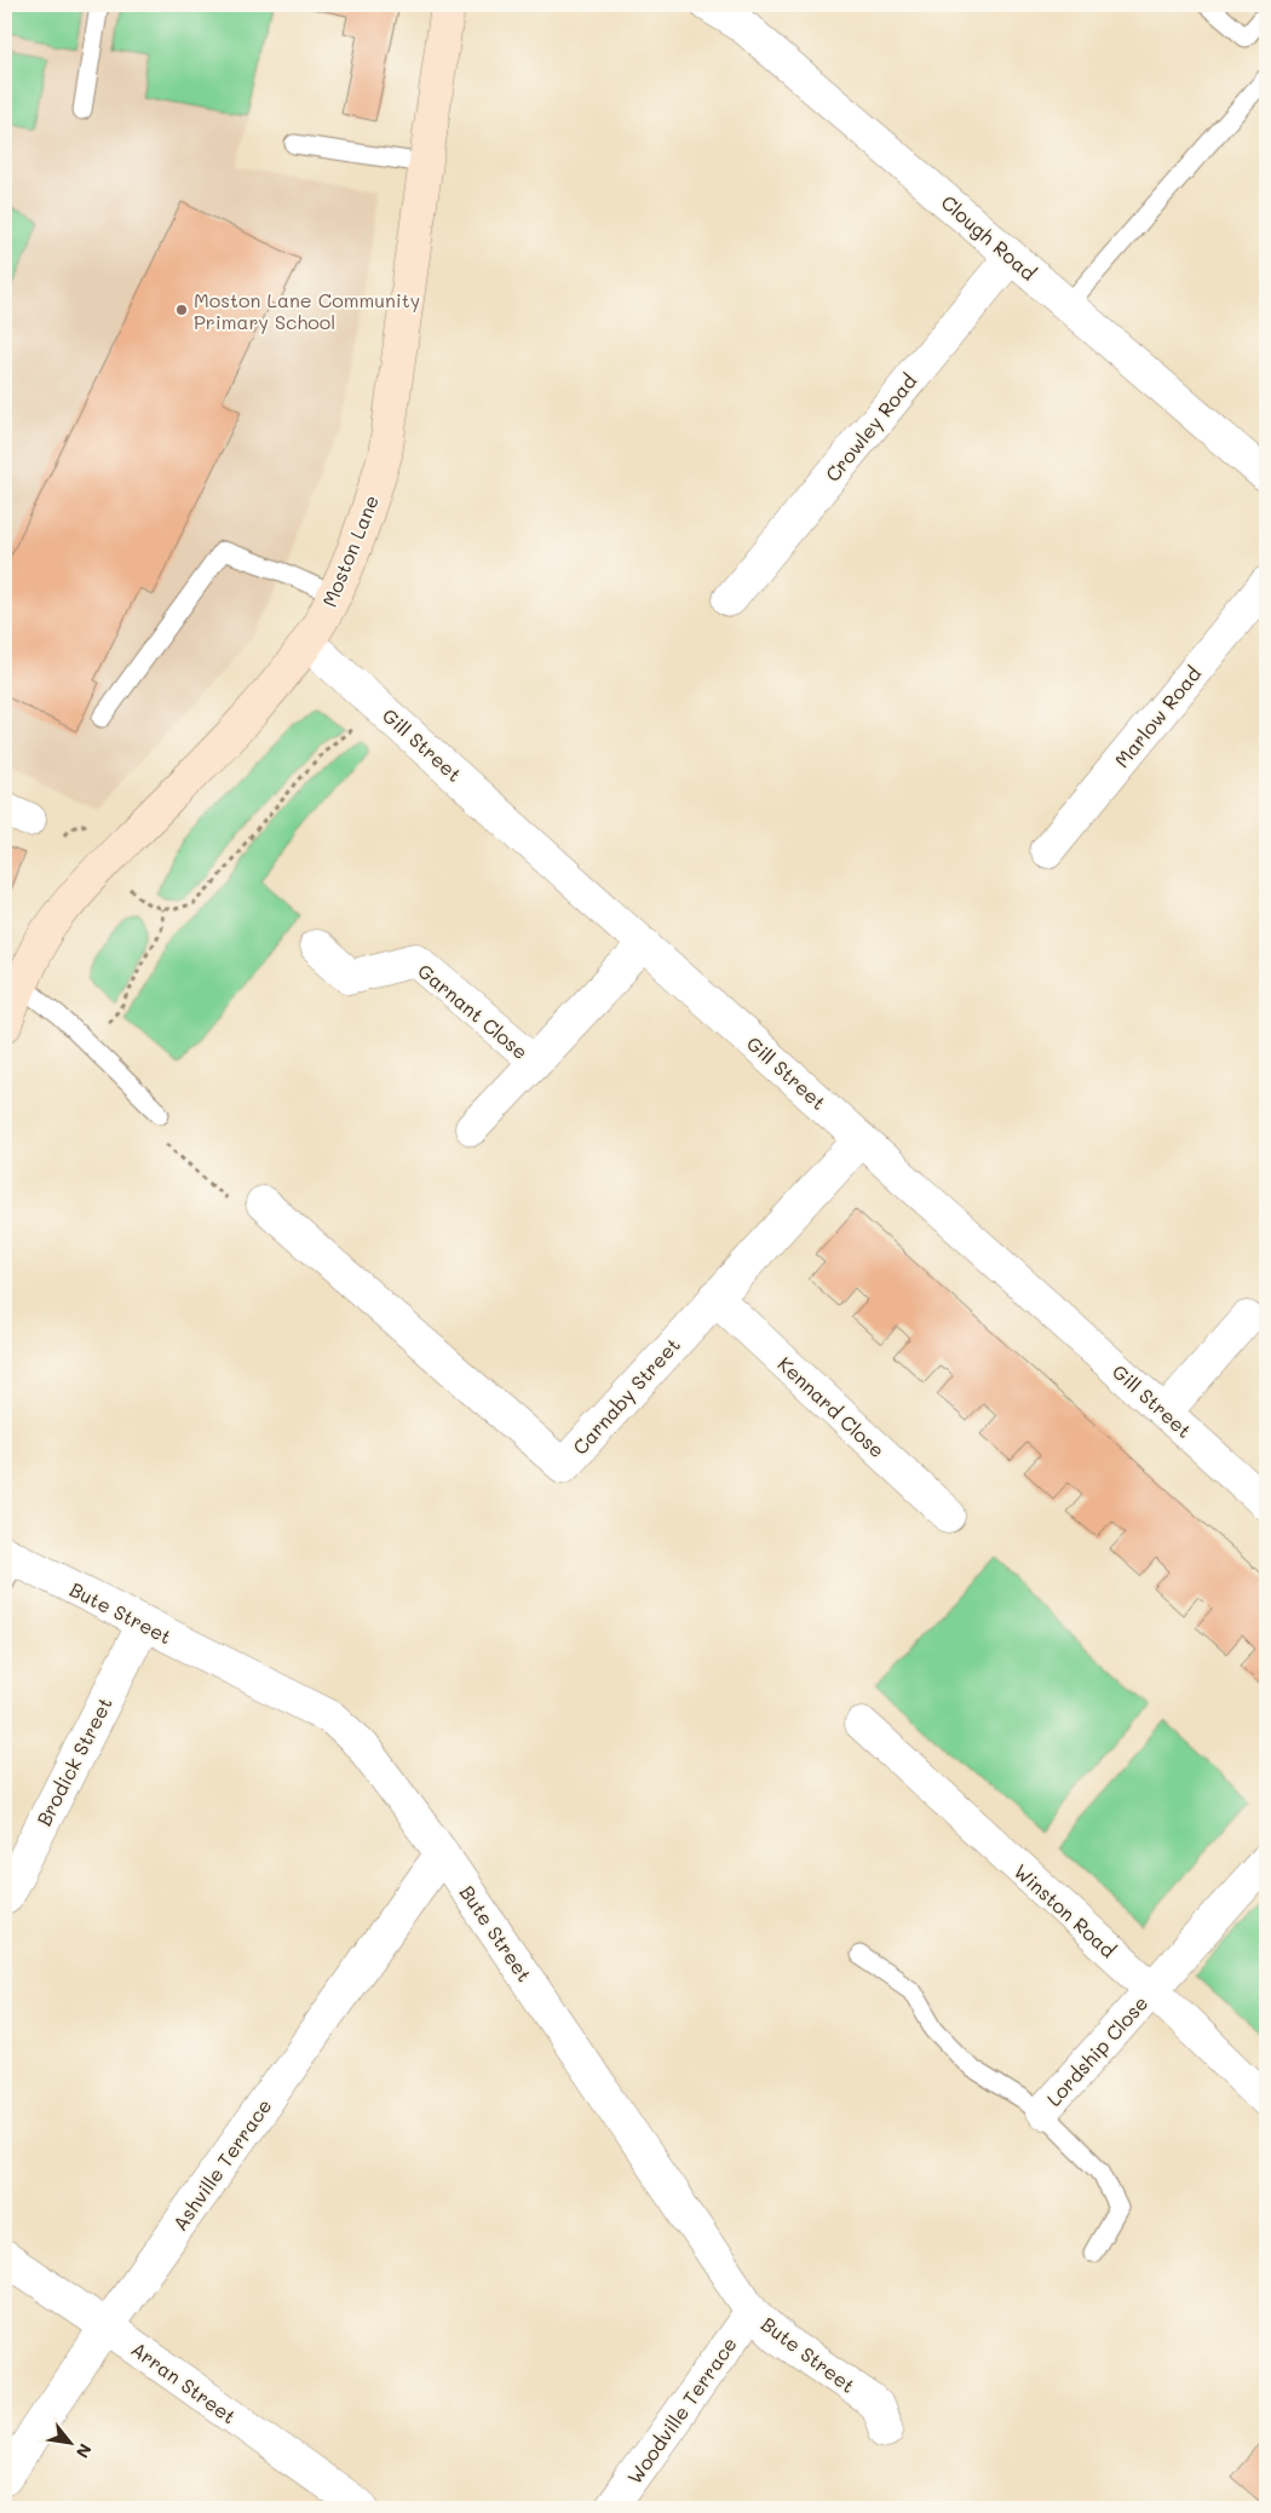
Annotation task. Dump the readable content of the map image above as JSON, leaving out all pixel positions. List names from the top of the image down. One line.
{"streets":{"street":["Clough Road","Crowley Road","Moston Lane","Marlow Road","Gill Street","Garnant Close","Carnaby Street","Kennard Close","Bute Street","Brodick Street","Winston Road","Lordship Close","Ashville Terrace","Arran Street","Woodville Terrace"]},"crossings":[["Clough Road","Crowley Road"],["Moston Lane","Gill Street"],["Gill Street","Carnaby Street"],["Carnaby Street","Kennard Close"],["Bute Street","Brodick Street"],["Bute Street","Ashville Terrace"],["Bute Street","Woodville Terrace"],["Winston Road","Lordship Close"],["Ashville Terrace","Arran Street"]],"places":["Moston Lane Community Primary School"],"north":"bottom right"}
